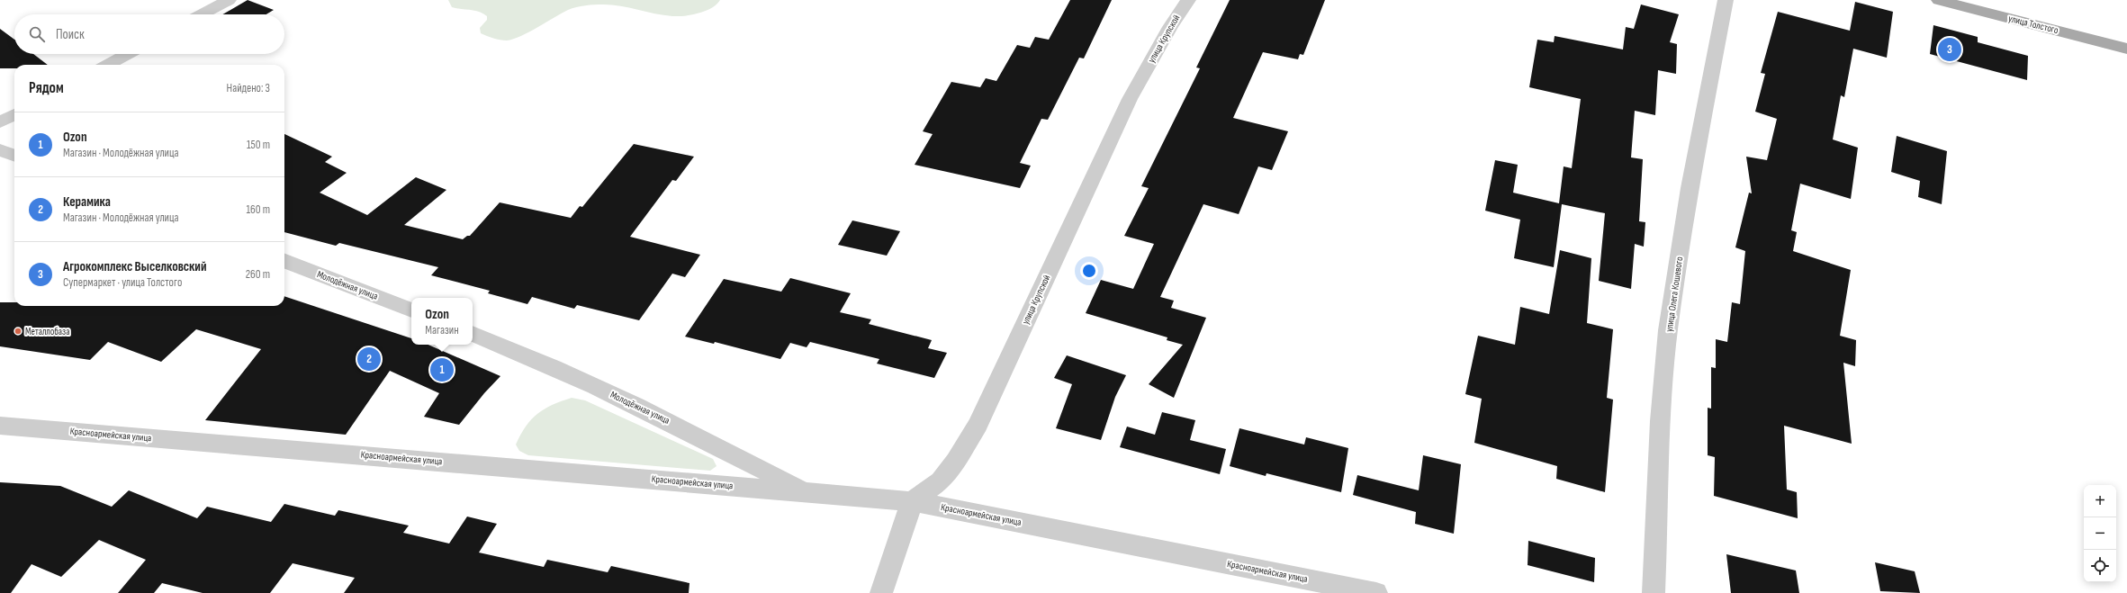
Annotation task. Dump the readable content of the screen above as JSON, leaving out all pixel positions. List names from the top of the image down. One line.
{"streets":{"main road":["улица Толстого"],"street":["улица Крупской","Молодёжная улица","улица Олега Кошевого","Красноармейская улица"]},"crossings":[["улица Крупской","Красноармейская улица"],["Молодёжная улица","Красноармейская улица"]],"places":["Металлобаза"],"page":{"search":"Поиск","pins":["3","2","1"],"heading":["Рядом","Найдено: 3"],"list":[{"mark":"1","name":"Ozon","note":"Магазин · Молодёжная улица","value":"150 m"},{"mark":"2","name":"Керамика","note":"Магазин · Молодёжная улица","value":"160 m"},{"mark":"3","name":"Агрокомплекс Выселковский","note":"Супермаркет · улица Толстого","value":"260 m"}],"popup":["Ozon","Магазин"],"map_buttons":["+","−"]}}
